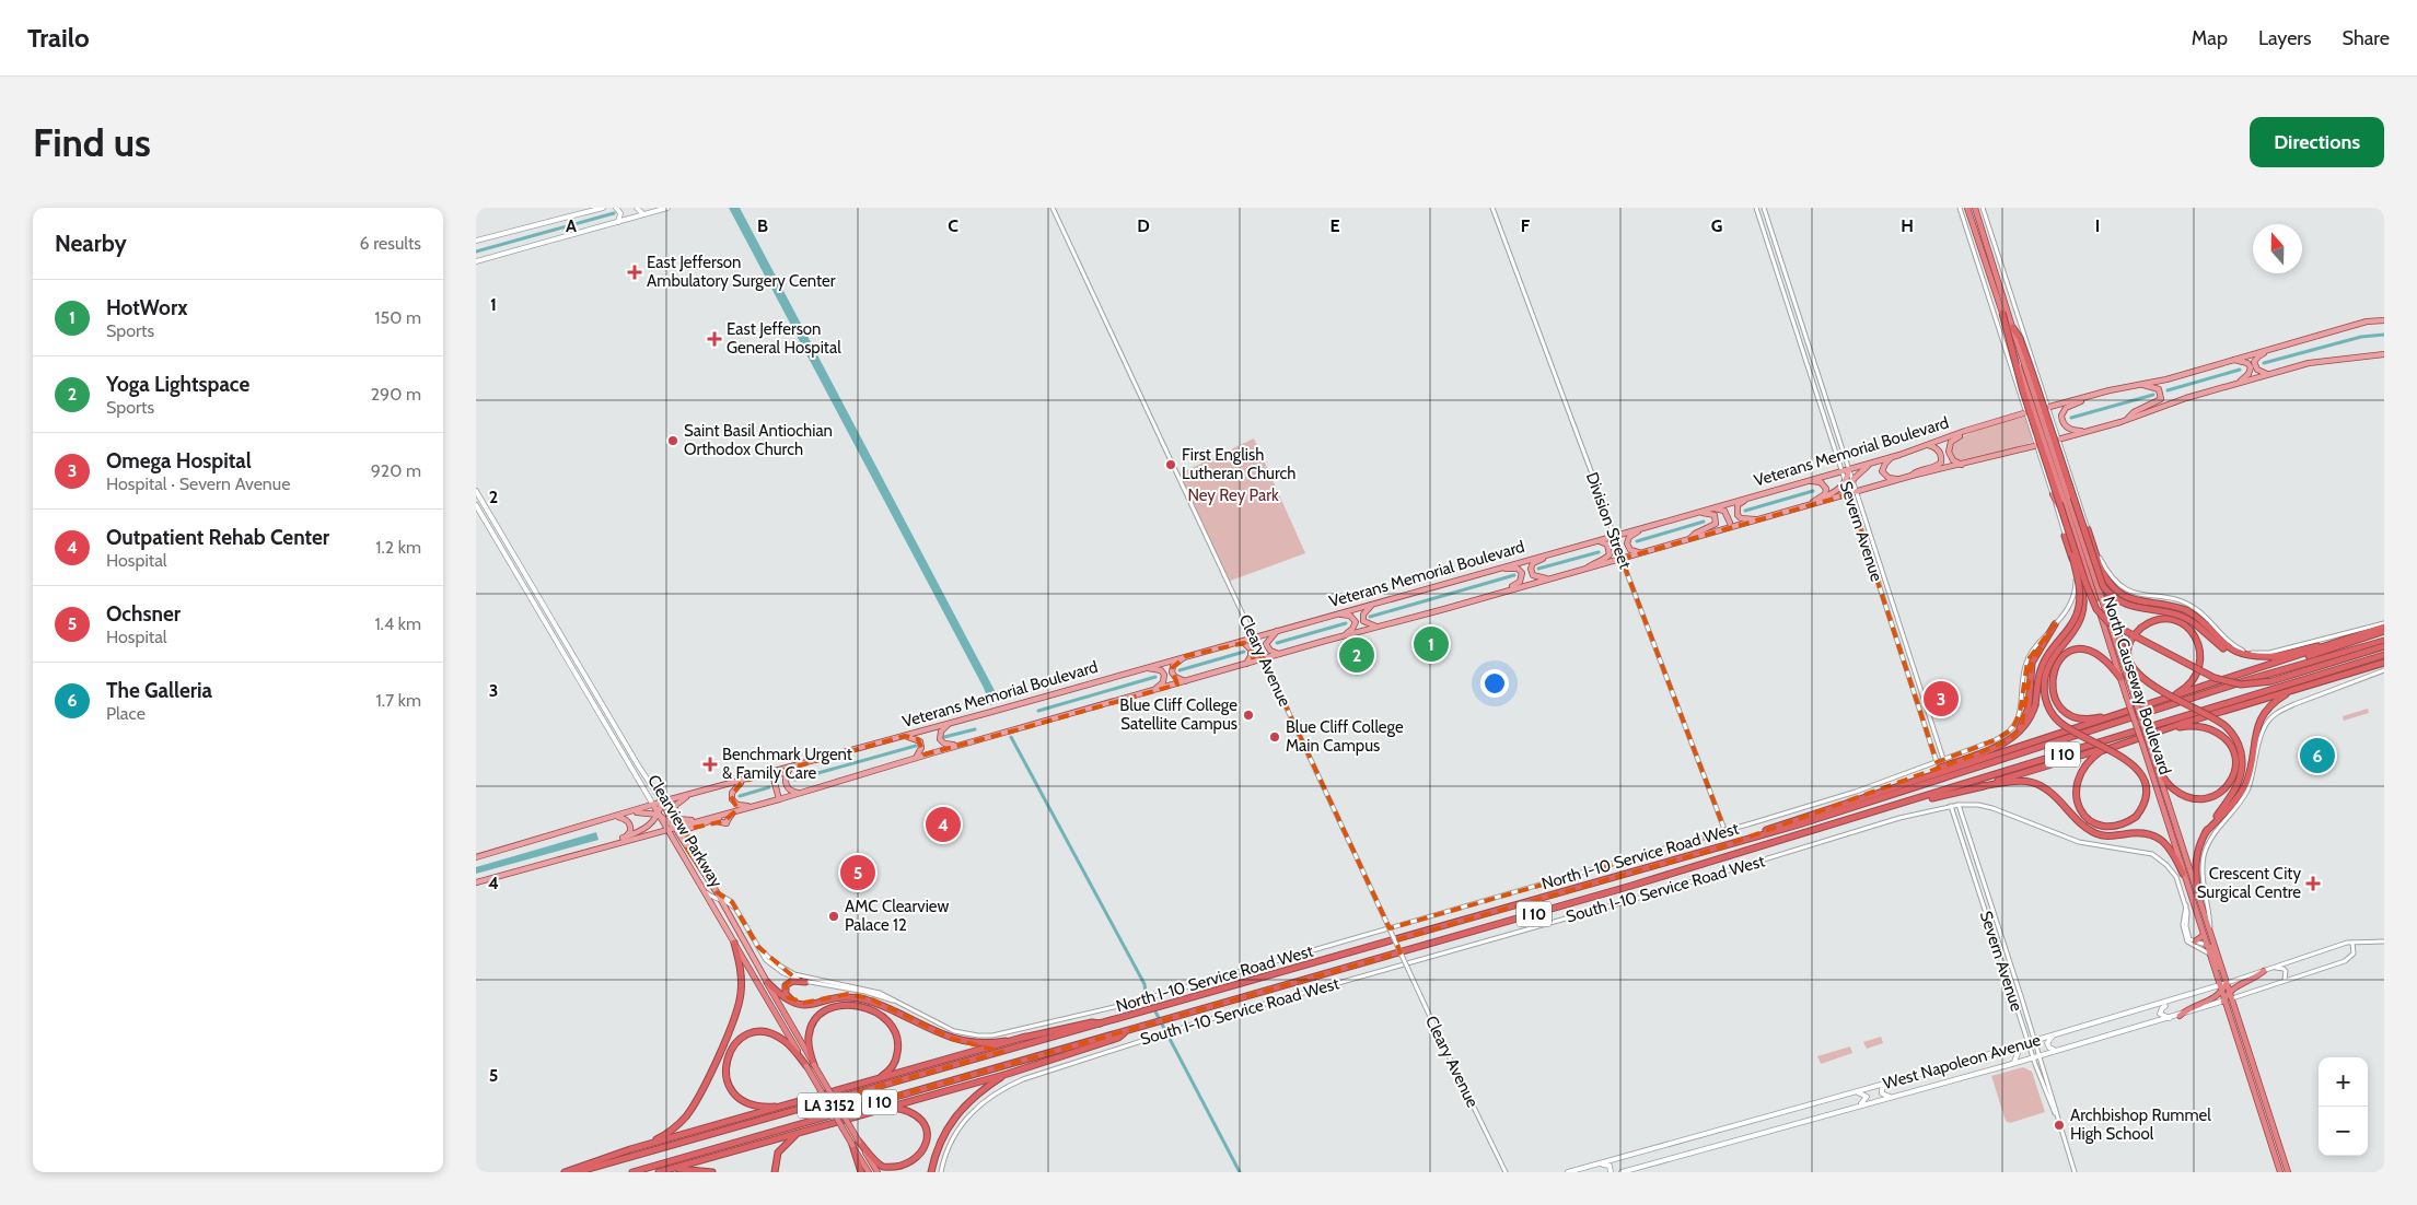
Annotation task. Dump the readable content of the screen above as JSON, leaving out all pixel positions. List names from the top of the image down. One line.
{"streets":{"highway":["North Causeway Boulevard","I 10","Clearview Parkway","LA 3152"],"main road":["Veterans Memorial Boulevard","West Napoleon Avenue"],"street":["Division Street","Severn Avenue","Cleary Avenue","North I-10 Service Road West","South I-10 Service Road West"]},"crossings":[["Veterans Memorial Boulevard","Division Street"],["Veterans Memorial Boulevard","Severn Avenue"],["Veterans Memorial Boulevard","Cleary Avenue"],["Veterans Memorial Boulevard","Clearview Parkway"],["Division Street","North I-10 Service Road West"],["Severn Avenue","North I-10 Service Road West"],["Severn Avenue","South I-10 Service Road West"],["Severn Avenue","West Napoleon Avenue"],["North Causeway Boulevard","South I-10 Service Road West"],["North Causeway Boulevard","West Napoleon Avenue"],["Clearview Parkway","North I-10 Service Road West"]],"parks":["Ney Rey Park"],"places":{"health":["East Jefferson Ambulatory Surgery Center","East Jefferson General Hospital","Benchmark Urgent & Family Care","Crescent City Surgical Centre"],"other":["Saint Basil Antiochian Orthodox Church","First English Lutheran Church","Blue Cliff College Satellite Campus","Blue Cliff College Main Campus","AMC Clearview Palace 12","Archbishop Rummel High School"]},"north":"top","page":{"header":"Trailo","nav":["Map","Layers","Share"],"buttons":"Directions","title":"Find us","heading":["Nearby","6 results"],"list":[{"mark":"1","name":"HotWorx","note":"Sports","value":"150 m"},{"mark":"2","name":"Yoga Lightspace","note":"Sports","value":"290 m"},{"mark":"3","name":"Omega Hospital","note":"Hospital · Severn Avenue","value":"920 m"},{"mark":"4","name":"Outpatient Rehab Center","note":"Hospital","value":"1.2 km"},{"mark":"5","name":"Ochsner","note":"Hospital","value":"1.4 km"},{"mark":"6","name":"The Galleria","note":"Place","value":"1.7 km"}],"pins":["1","2","3","6","4","5"],"map_buttons":["+","−"]},"grid":{"columns":["A","B","C","D","E","F","G","H","I"],"rows":["1","2","3","4","5"]}}
